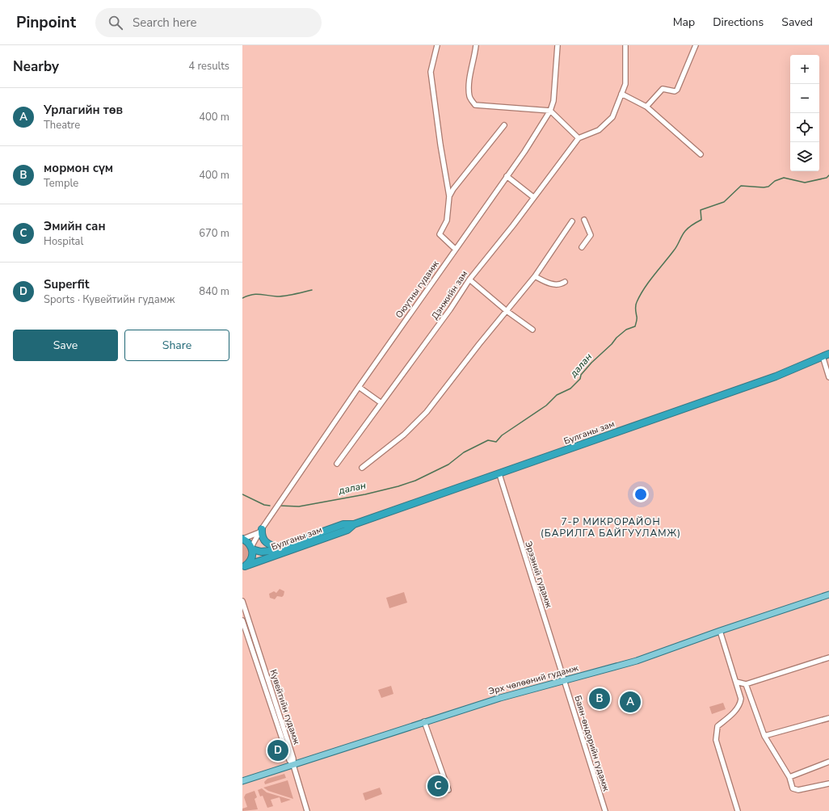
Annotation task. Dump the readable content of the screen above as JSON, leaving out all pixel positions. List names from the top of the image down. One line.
{"streets":{"highway":["Булганы зам"],"main road":["Эрх чөлөөний гудамж"],"street":["Оюутны гудамж","Дэнжийн зам","Эрээний гудамж","Кувейтийн гудамж","Баян-өндорийн гудамж"]},"crossings":[["Оюутны гудамж","Булганы зам"],["Булганы зам","Эрээний гудамж"],["Эрээний гудамж","Эрх чөлөөний гудамж"],["Эрээний гудамж","Баян-өндорийн гудамж"],["Эрх чөлөөний гудамж","Кувейтийн гудамж"],["Эрх чөлөөний гудамж","Баян-өндорийн гудамж"]],"districts":["7-Р МИКРОРАЙОН (БАРИЛГА БАЙГУУЛАМЖ)"],"water":["далан"],"page":{"header":"Pinpoint","search":"Search here","nav":["Map","Directions","Saved"],"heading":["Nearby","4 results"],"map_buttons":["+","−"],"list":[{"mark":"A","name":"Урлагийн төв","note":"Theatre","value":"400 m"},{"mark":"B","name":"мормон сүм","note":"Temple","value":"400 m"},{"mark":"C","name":"Эмийн сан","note":"Hospital","value":"670 m"},{"mark":"D","name":"Superfit","note":"Sports · Кувейтийн гудамж","value":"840 m"}],"buttons":["Save","Share"],"pins":["B","A","D","C"]}}
